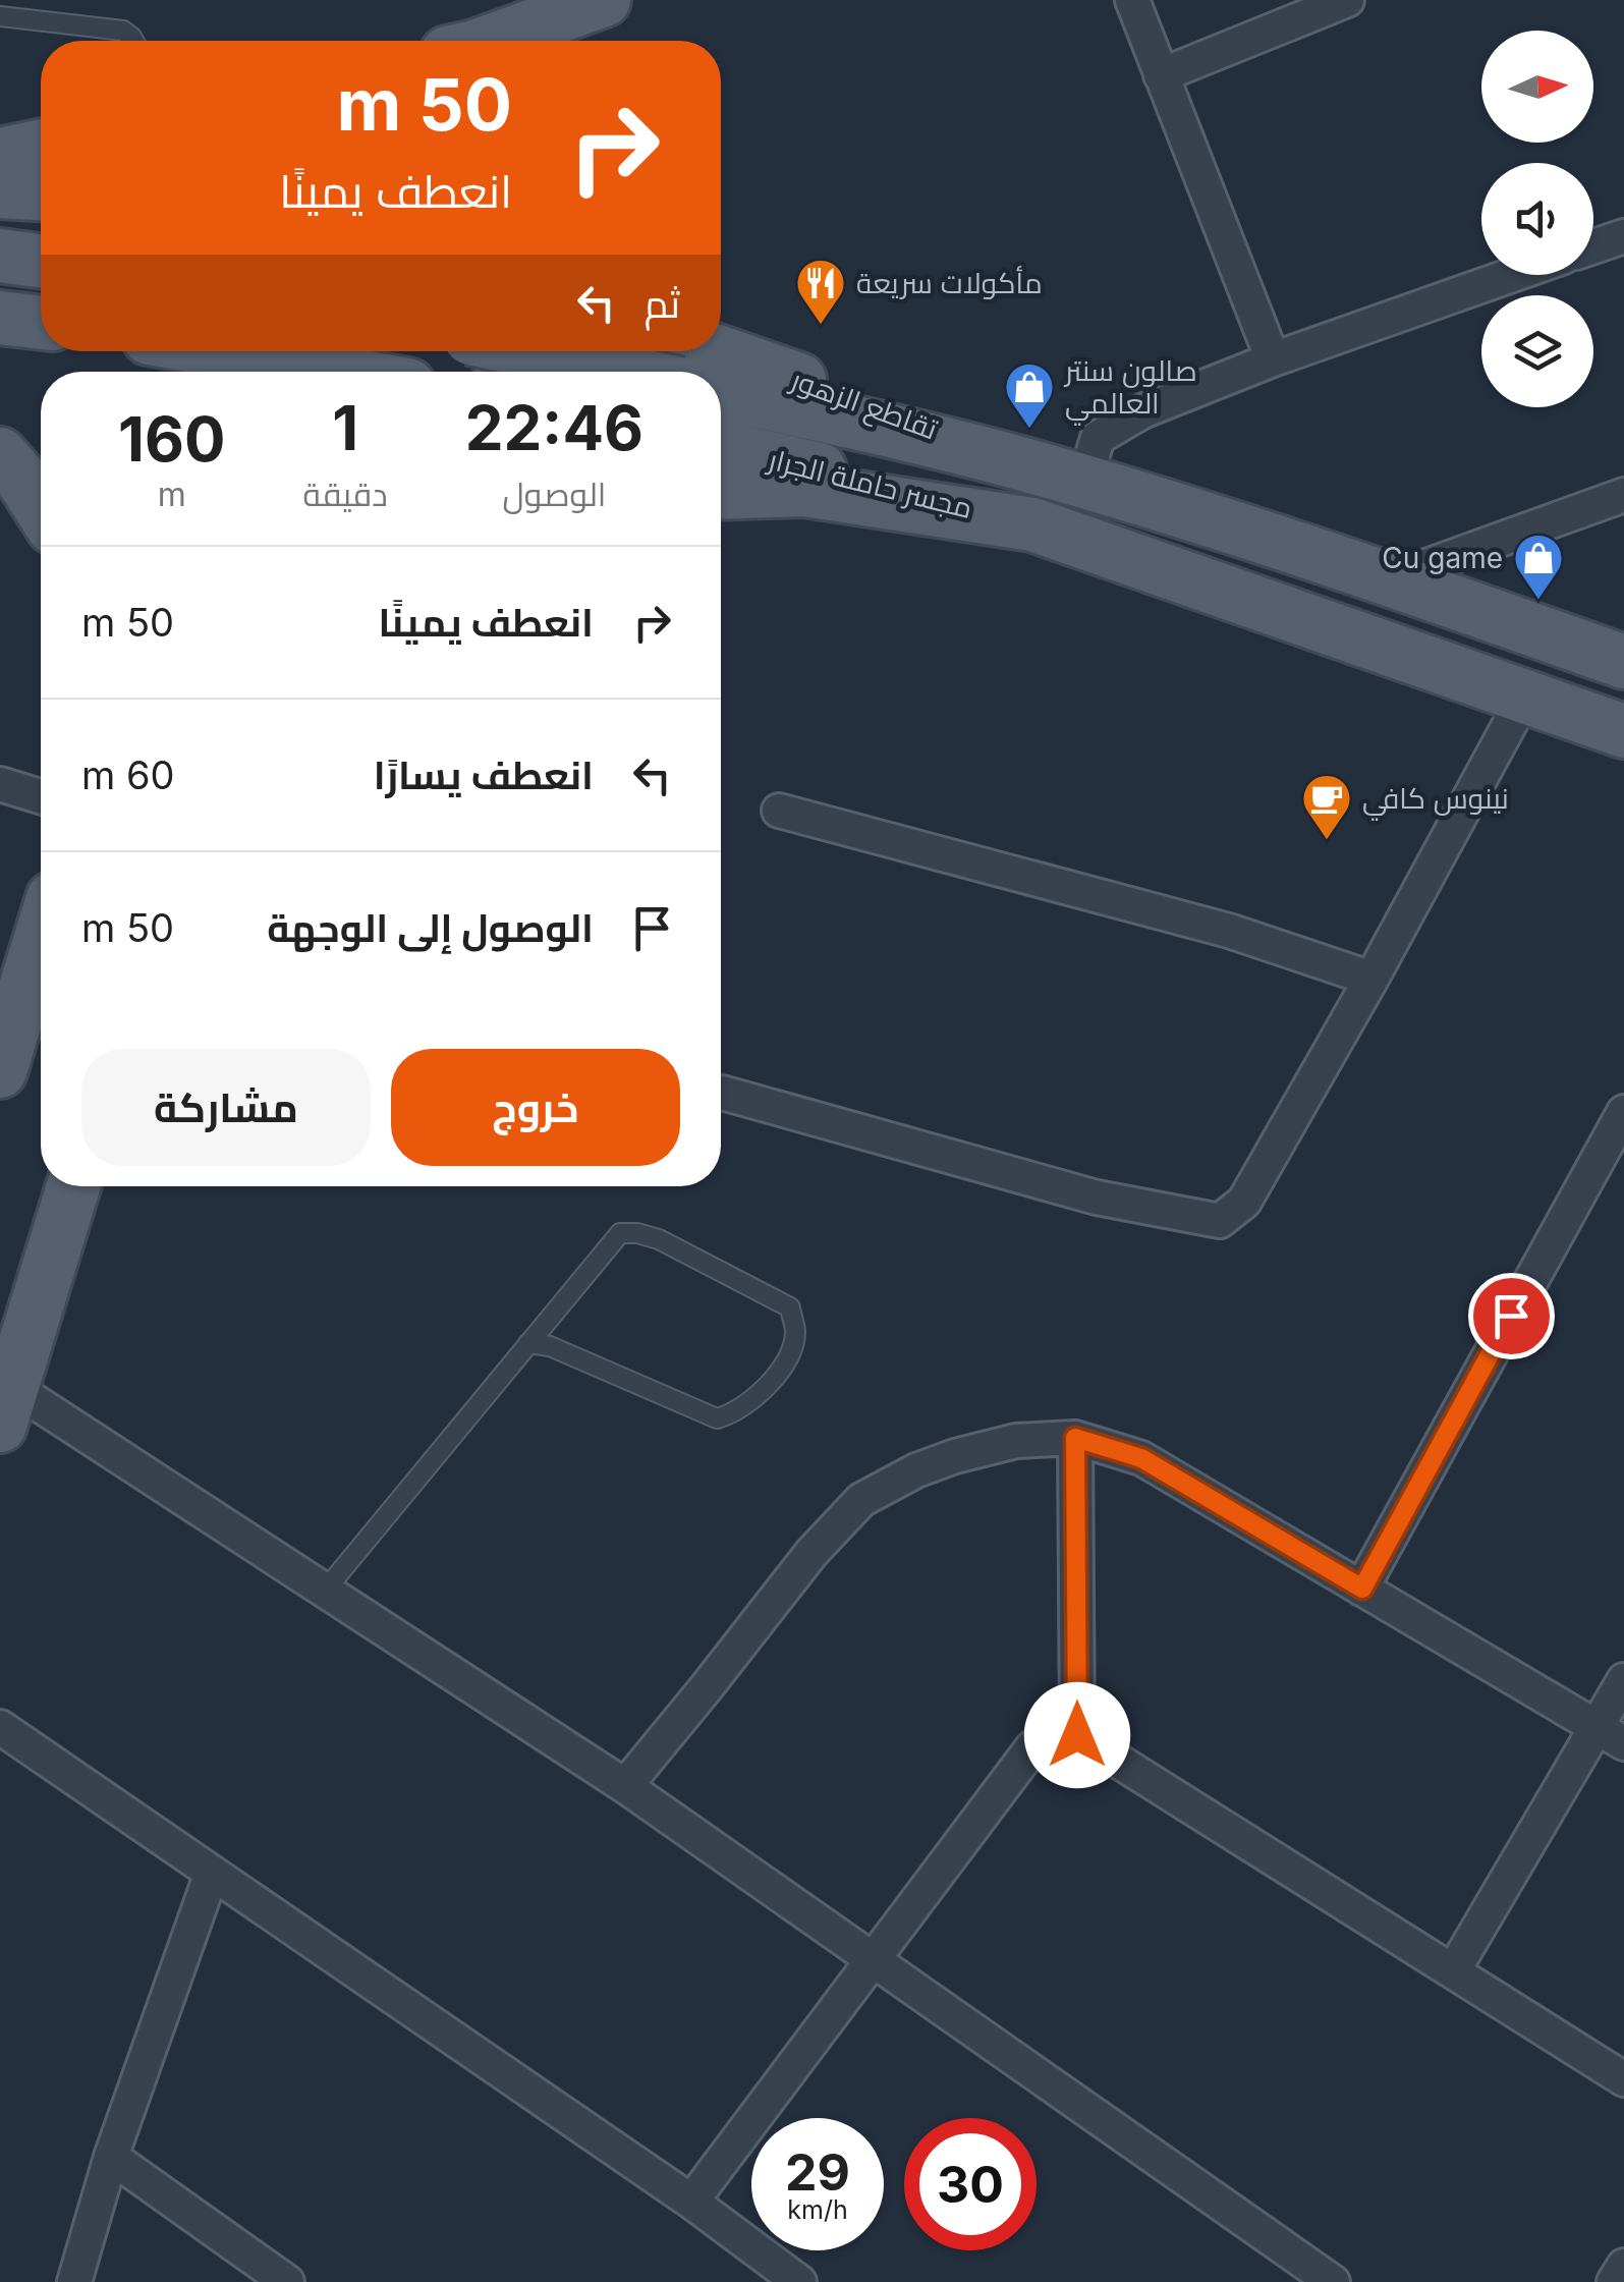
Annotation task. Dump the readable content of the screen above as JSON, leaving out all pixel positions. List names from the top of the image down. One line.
{"streets":{"main road":["تقاطع الزهور","مجسر حاملة الجرار"]},"crossings":[["تقاطع الزهور","مجسر حاملة الجرار"]],"places":{"restaurant":["مأكولات سريعة"],"shop":["صالون سنتر العالمي","Cu game"],"cafe":["نينوس كافي"]},"north":"right","page":{"turn":["50 m","انعطف يمينًا"],"then":"ثم","eta":["22:46","الوصول","1","دقيقة","160","m"],"list":[{"name":"انعطف يمينًا","value":"50 m"},{"name":"انعطف يسارًا","value":"60 m"},{"name":"الوصول إلى الوجهة","value":"50 m"}],"buttons":["خروج","مشاركة"],"speed":"29 km/h","limit":"30"}}
